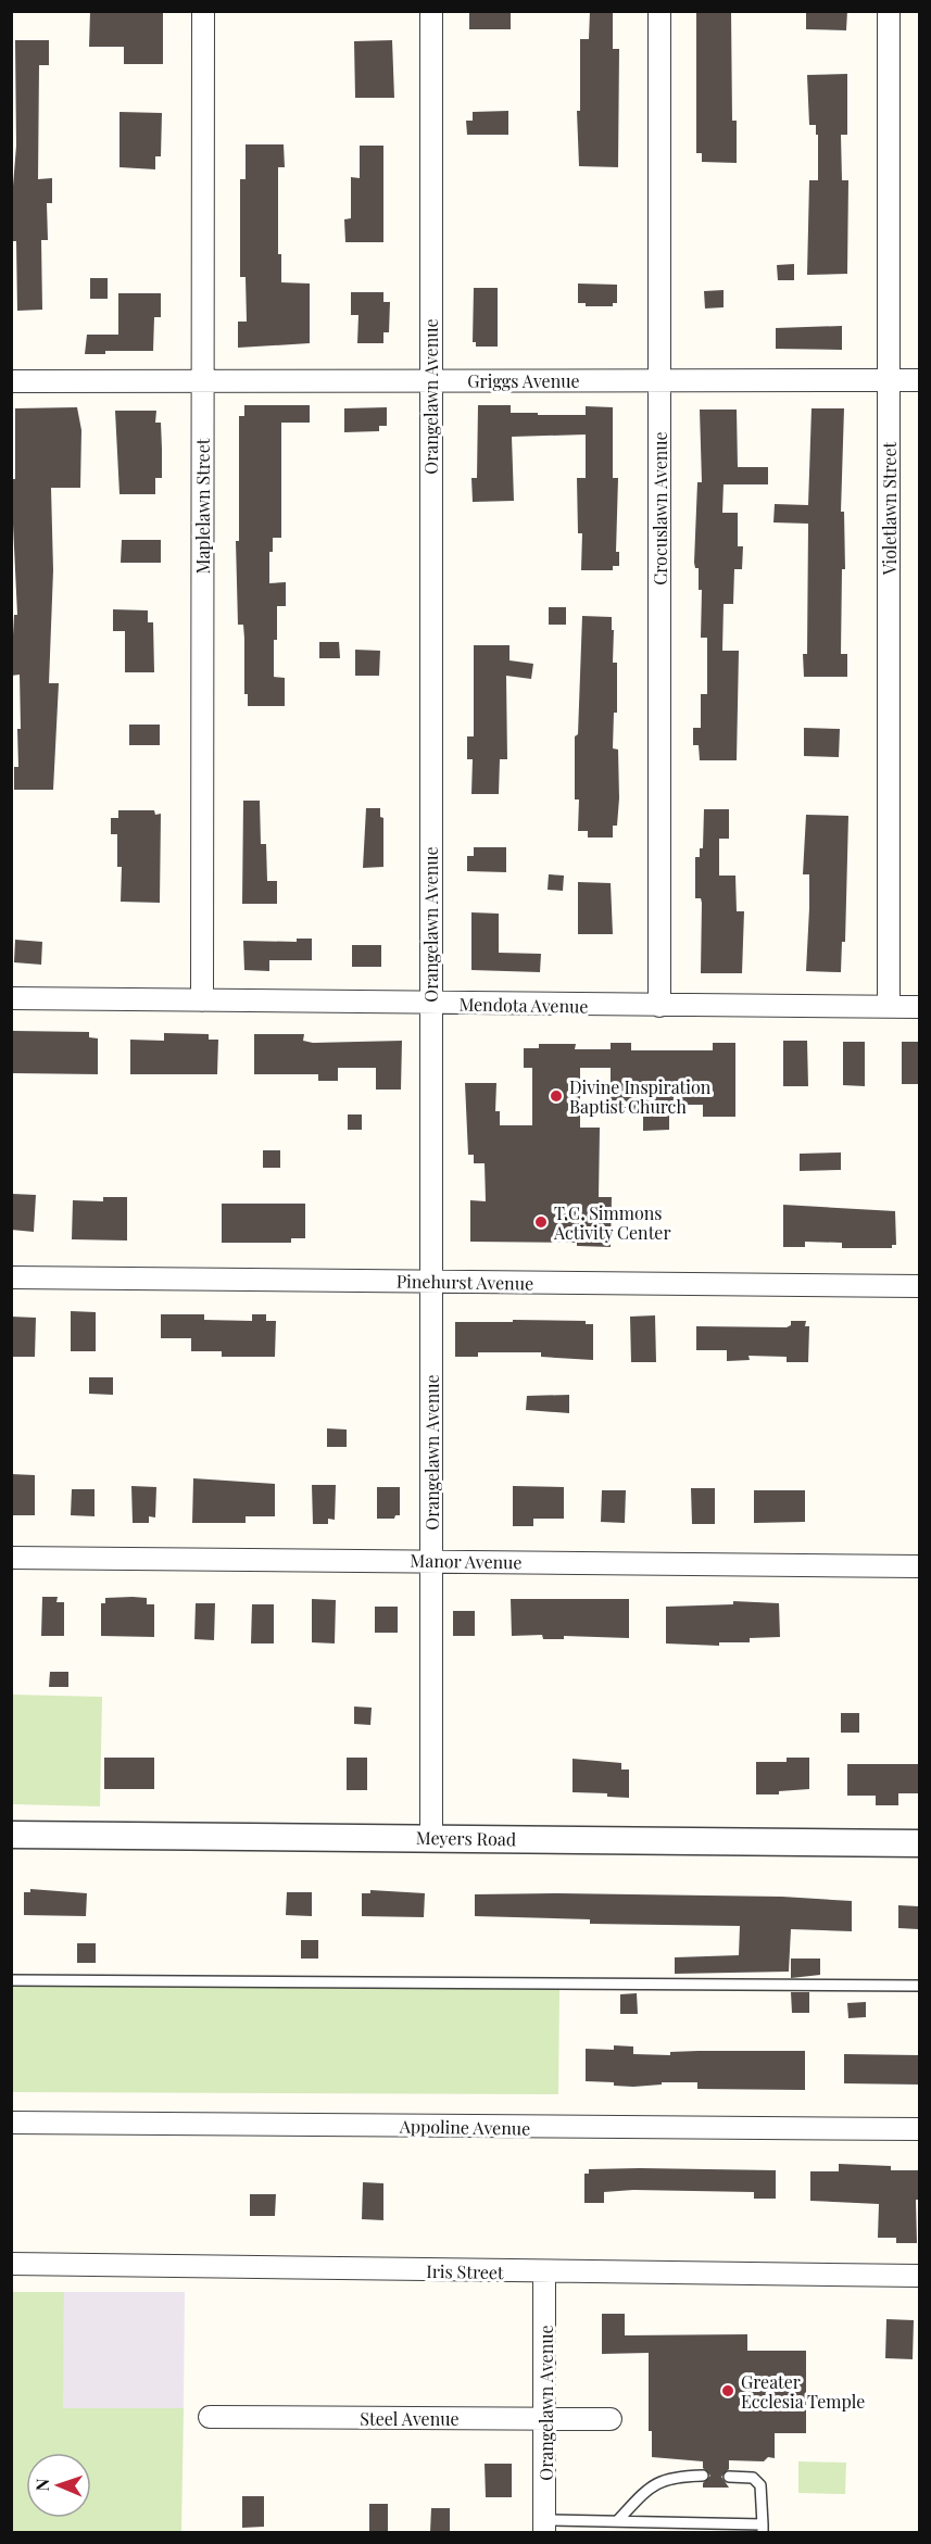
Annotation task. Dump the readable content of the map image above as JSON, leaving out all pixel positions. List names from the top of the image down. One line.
{"streets":{"street":["Griggs Avenue","Orangelawn Avenue","Maplelawn Street","Crocuslawn Avenue","Violetlawn Street","Mendota Avenue","Pinehurst Avenue","Manor Avenue","Meyers Road","Appoline Avenue","Iris Street","Steel Avenue"]},"crossings":[["Griggs Avenue","Orangelawn Avenue"],["Griggs Avenue","Maplelawn Street"],["Griggs Avenue","Crocuslawn Avenue"],["Griggs Avenue","Violetlawn Street"],["Orangelawn Avenue","Mendota Avenue"],["Orangelawn Avenue","Pinehurst Avenue"],["Orangelawn Avenue","Manor Avenue"],["Orangelawn Avenue","Meyers Road"],["Orangelawn Avenue","Iris Street"],["Orangelawn Avenue","Steel Avenue"],["Maplelawn Street","Mendota Avenue"],["Crocuslawn Avenue","Mendota Avenue"],["Violetlawn Street","Mendota Avenue"]],"places":["Divine Inspiration Baptist Church","T.C. Simmons Activity Center","Greater Ecclesia Temple"],"north":"left"}
